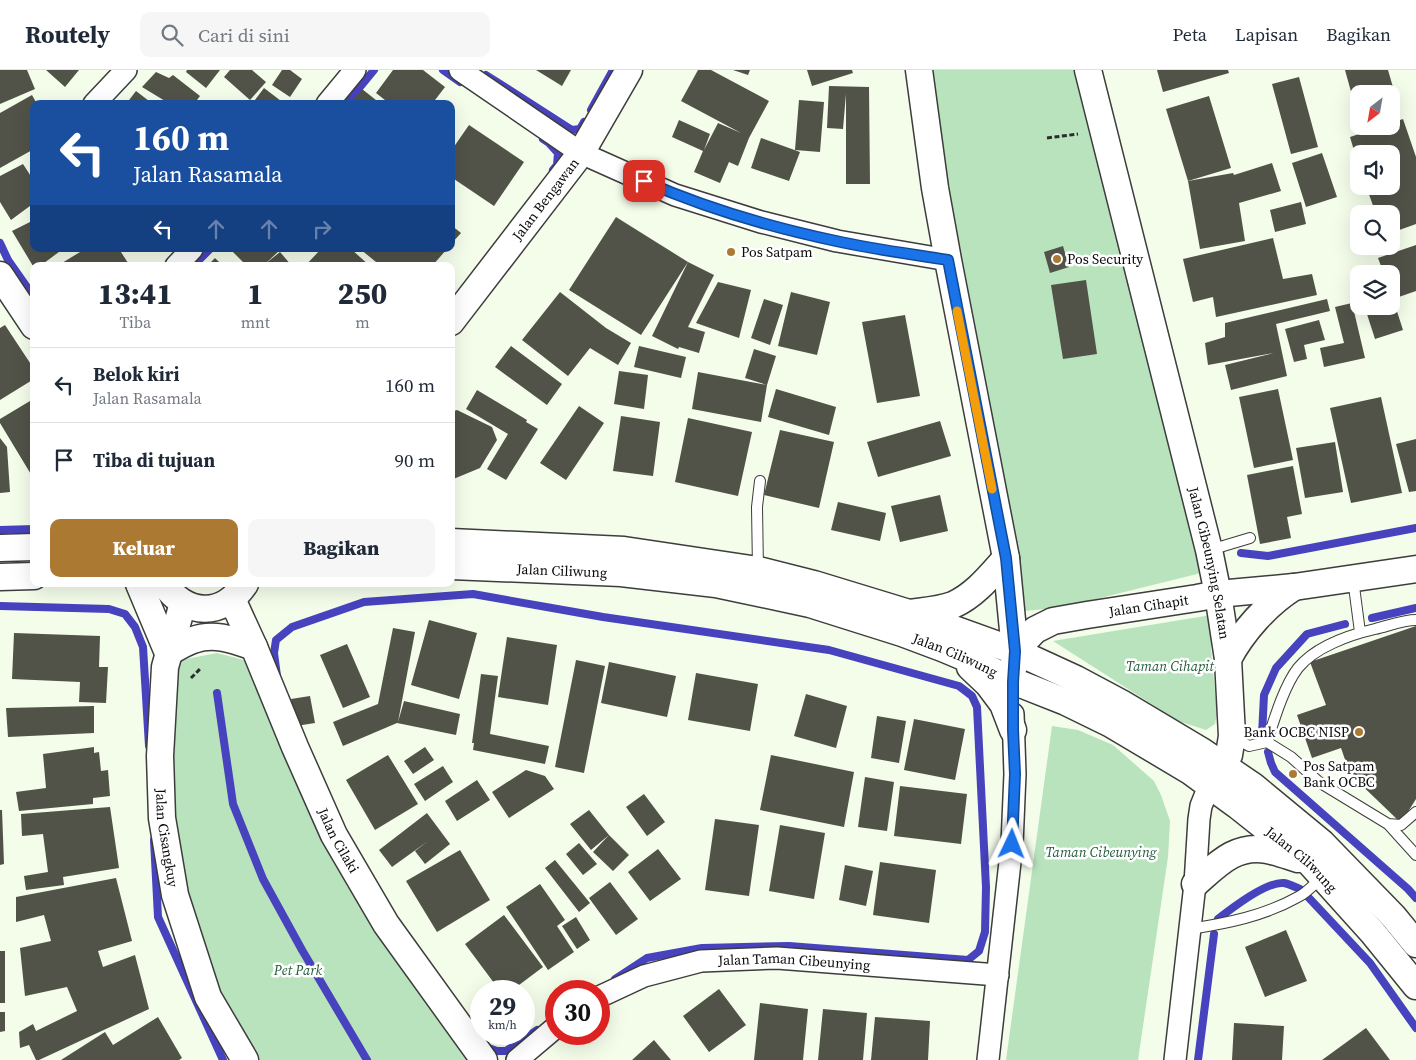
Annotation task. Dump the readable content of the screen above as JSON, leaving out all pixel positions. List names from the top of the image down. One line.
{"streets":{"street":["Jalan Bengawan","Jalan Cibeunying Selatan","Jalan Ciliwung","Jalan Cihapit","Jalan Cisangkuy","Jalan Cilaki","Jalan Taman Cibeunying"]},"crossings":[["Jalan Cibeunying Selatan","Jalan Ciliwung"],["Jalan Cibeunying Selatan","Jalan Cihapit"],["Jalan Ciliwung","Jalan Cihapit"]],"parks":["Taman Cihapit","Taman Cibeunying","Pet Park"],"places":["Pos Satpam","Pos Security","Bank OCBC NISP","Pos Satpam Bank OCBC"],"north":"bottom left","page":{"header":"Routely","search":"Cari di sini","nav":["Peta","Lapisan","Bagikan"],"turn":["160 m","Jalan Rasamala"],"eta":["13:41","Tiba","1","mnt","250","m"],"list":[{"name":"Belok kiri","note":"Jalan Rasamala","value":"160 m"},{"name":"Tiba di tujuan","value":"90 m"}],"buttons":["Keluar","Bagikan"],"speed":"29 km/h","limit":"30"}}
